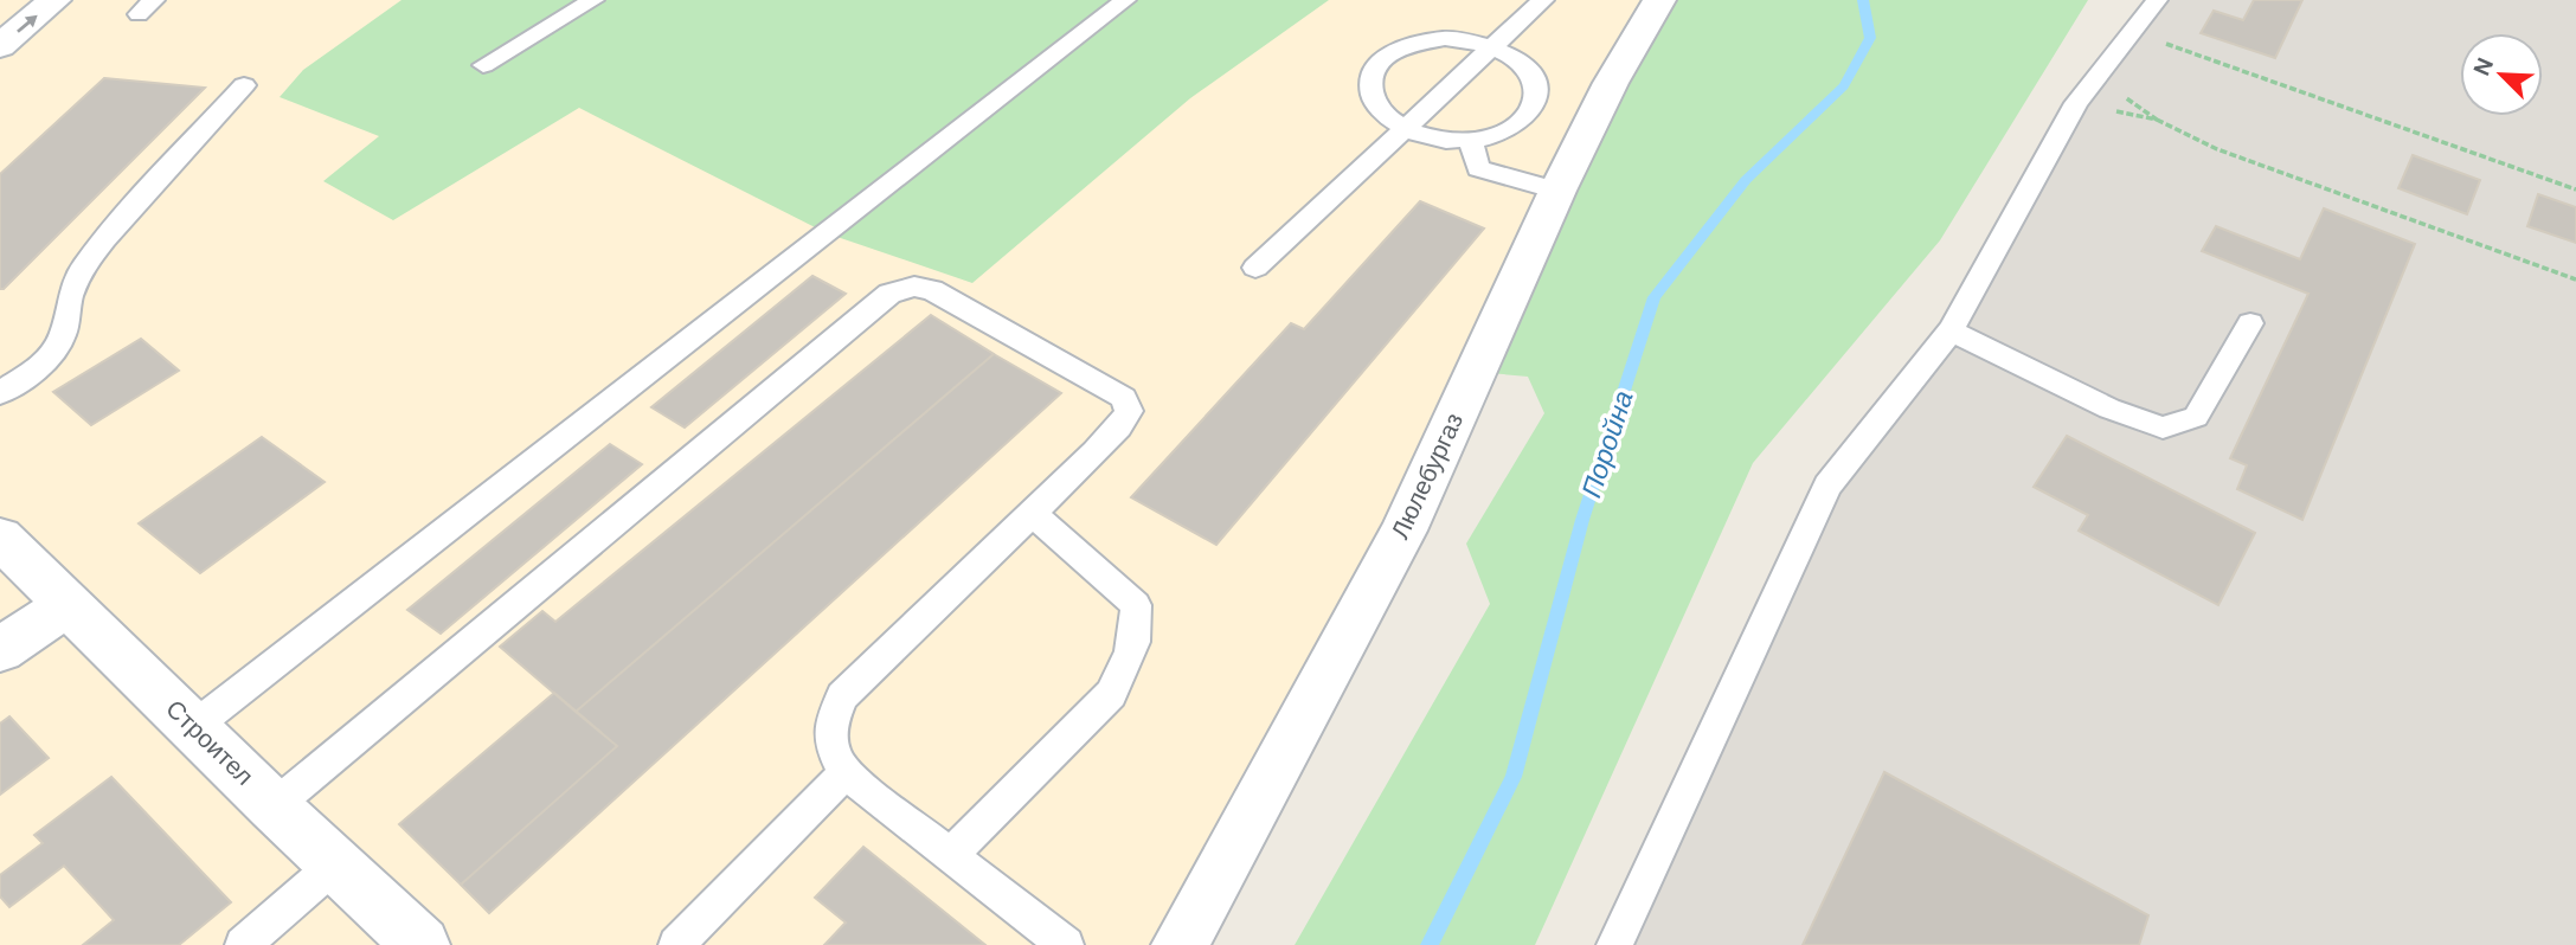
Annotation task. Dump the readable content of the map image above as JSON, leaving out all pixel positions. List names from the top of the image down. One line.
{"streets":{"street":["Люлебургаз","Строител"]},"water":["Поройна"],"north":"top left"}
